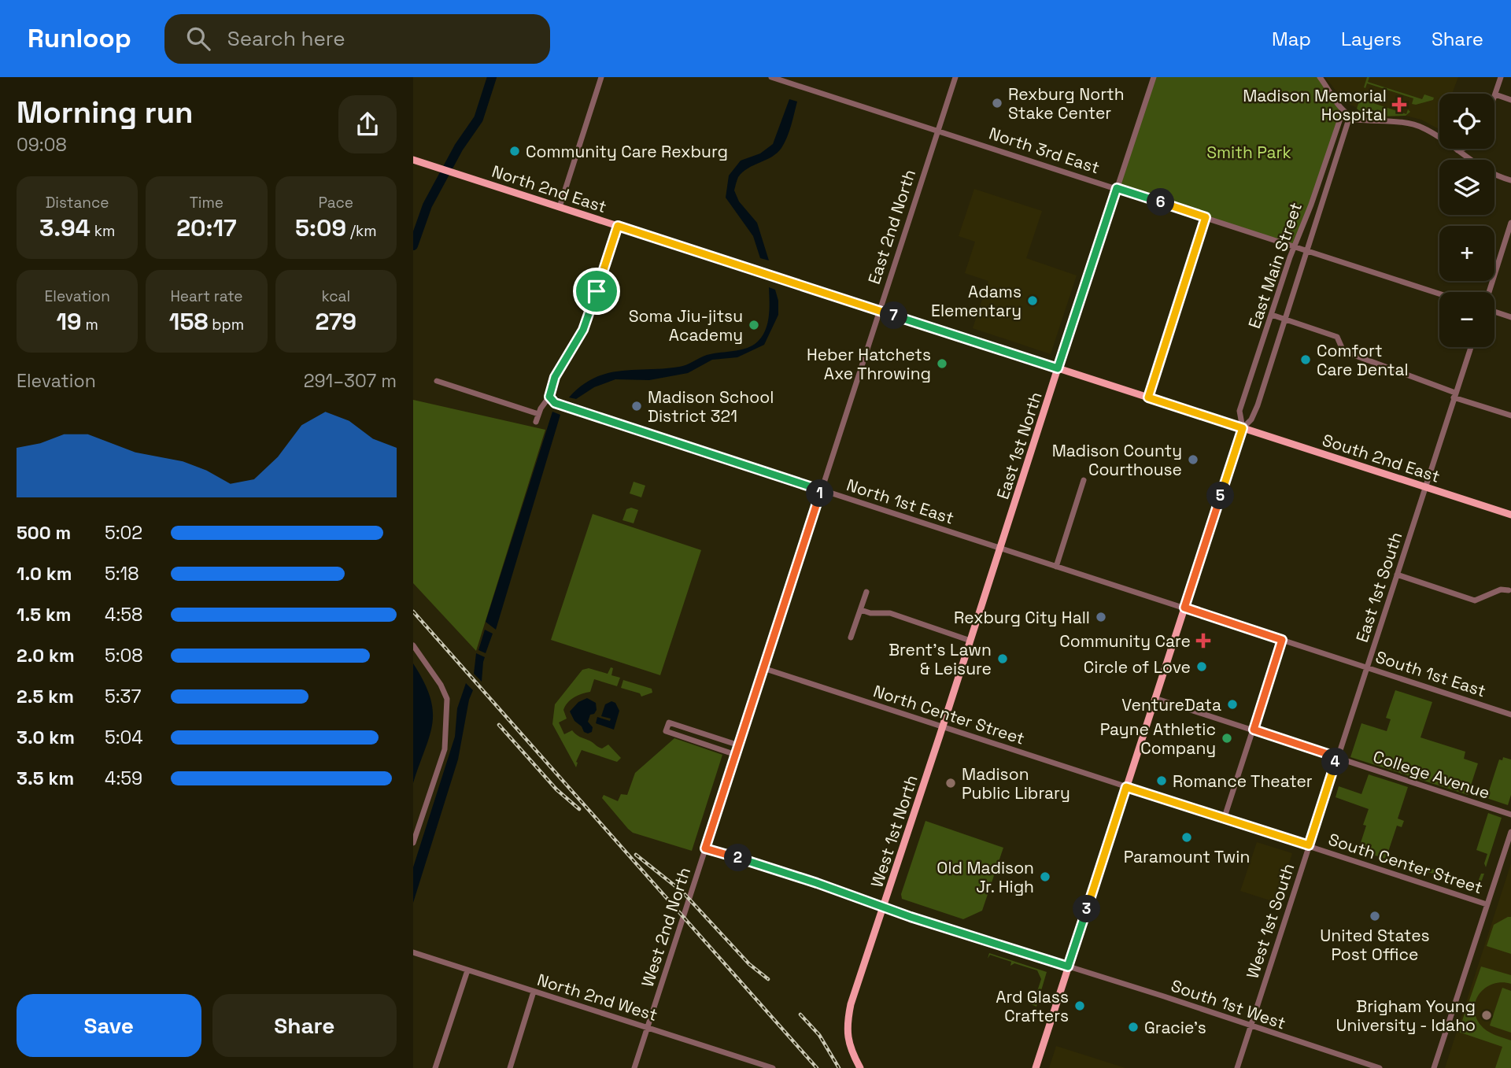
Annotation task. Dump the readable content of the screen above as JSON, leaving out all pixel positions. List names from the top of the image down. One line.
{"streets":{"main road":["North 2nd East","East Main Street","East 1st North","South 2nd East","West 1st North"],"street":["North 3rd East","East 2nd North","North 1st East","East 1st South","South 1st East","North Center Street","College Avenue","South Center Street","West 1st South","West 2nd North","North 2nd West","South 1st West"]},"crossings":[["North 3rd East","East 2nd North"],["North 3rd East","East Main Street"],["North 3rd East","East 1st North"],["North 2nd East","East 2nd North"],["North 2nd East","East Main Street"],["North 2nd East","East 1st North"],["North 2nd East","South 2nd East"],["East 2nd North","North 1st East"],["East 2nd North","North Center Street"],["East 2nd North","West 2nd North"],["East Main Street","South 2nd East"],["East Main Street","North 1st East"],["East Main Street","South 1st East"],["East Main Street","North Center Street"],["East Main Street","College Avenue"],["East Main Street","South Center Street"],["East Main Street","South 1st West"],["East 1st North","North 1st East"],["East 1st North","North Center Street"],["East 1st North","West 1st North"],["South 2nd East","East 1st South"],["North 1st East","South 1st East"],["East 1st South","South 1st East"],["East 1st South","College Avenue"],["East 1st South","South Center Street"],["East 1st South","West 1st South"],["North Center Street","West 1st North"],["North Center Street","South Center Street"],["North Center Street","West 2nd North"],["West 1st North","South 1st West"],["South Center Street","West 1st South"],["West 1st South","South 1st West"],["West 2nd North","North 2nd West"],["West 2nd North","South 1st West"]],"parks":["Smith Park"],"places":{"other":["Rexburg North Stake Center","Community Care Rexburg","Adams Elementary","Soma Jiu-jitsu Academy","Comfort Care Dental","Heber Hatchets Axe Throwing","Madison School District 321","Madison County Courthouse","Rexburg City Hall","Brent's Lawn & Leisure","Circle of Love","VentureData","Payne Athletic Company","Romance Theater","Madison Public Library","Paramount Twin","Old Madison Jr. High","United States Post Office","Ard Glass Crafters","Brigham Young University - Idaho","Gracie's"],"health":["Madison Memorial Hospital","Community Care"]},"page":{"header":"Runloop","search":"Search here","nav":["Map","Layers","Share"],"heading":["Morning run","09:08"],"map_buttons":["+","−"],"stats":[["Distance","3.94 km"],["Time","20:17"],["Pace","5:09 /km"],["Elevation","19 m"],["Heart rate","158 bpm"],["kcal","279"]],"pins":["6","7","1","5","4","2","3"],"chart":["Elevation","291–307 m"],"list":[{"name":"500 m","note":"5:02"},{"name":"1.0 km","note":"5:18"},{"name":"1.5 km","note":"4:58"},{"name":"2.0 km","note":"5:08"},{"name":"2.5 km","note":"5:37"},{"name":"3.0 km","note":"5:04"},{"name":"3.5 km","note":"4:59"}],"buttons":["Save","Share"]}}
